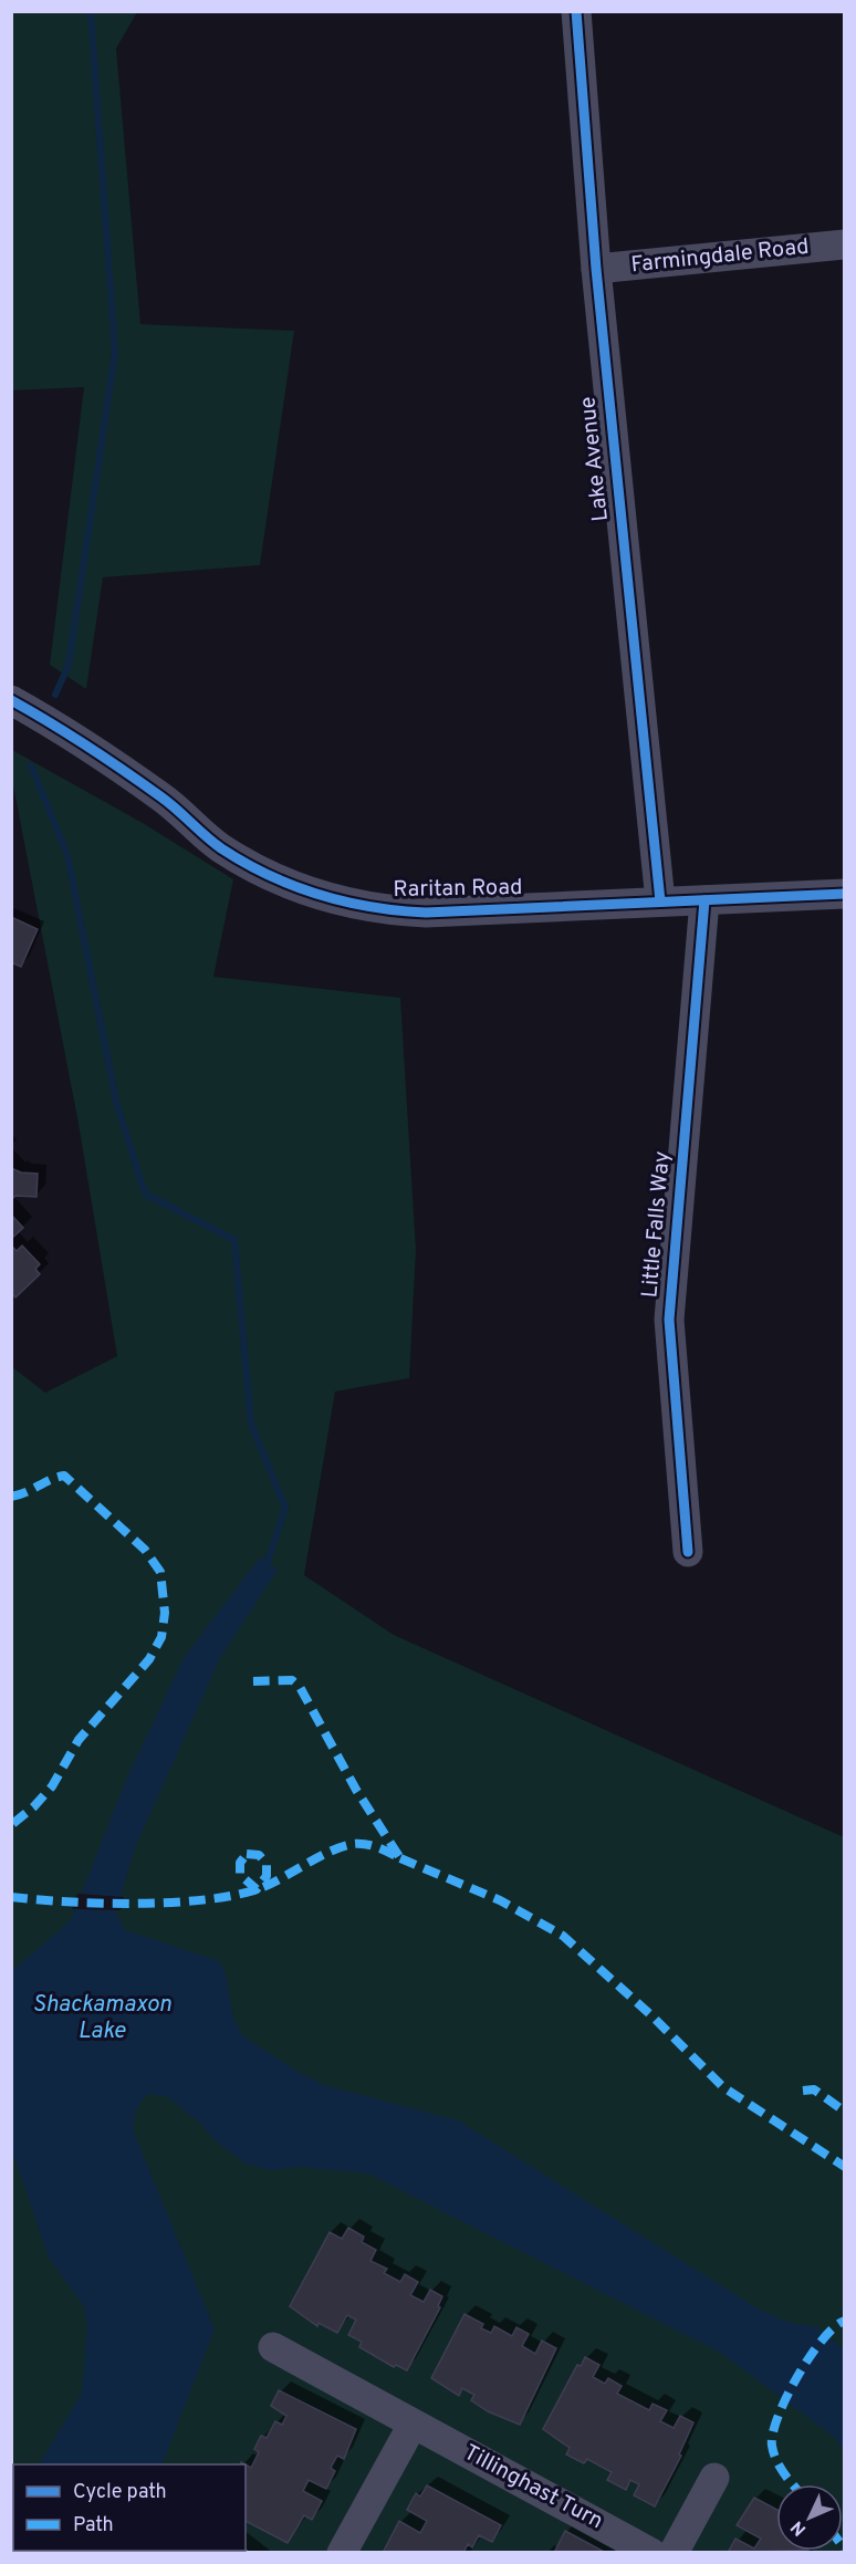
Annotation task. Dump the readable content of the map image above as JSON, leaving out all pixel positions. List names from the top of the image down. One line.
{"streets":{"street":["Farmingdale Road","Lake Avenue","Raritan Road","Little Falls Way","Tillinghast Turn"]},"crossings":[["Farmingdale Road","Lake Avenue"],["Lake Avenue","Raritan Road"],["Raritan Road","Little Falls Way"]],"water":["Shackamaxon Lake"],"legend":["Cycle path","Path"],"north":"bottom left"}
